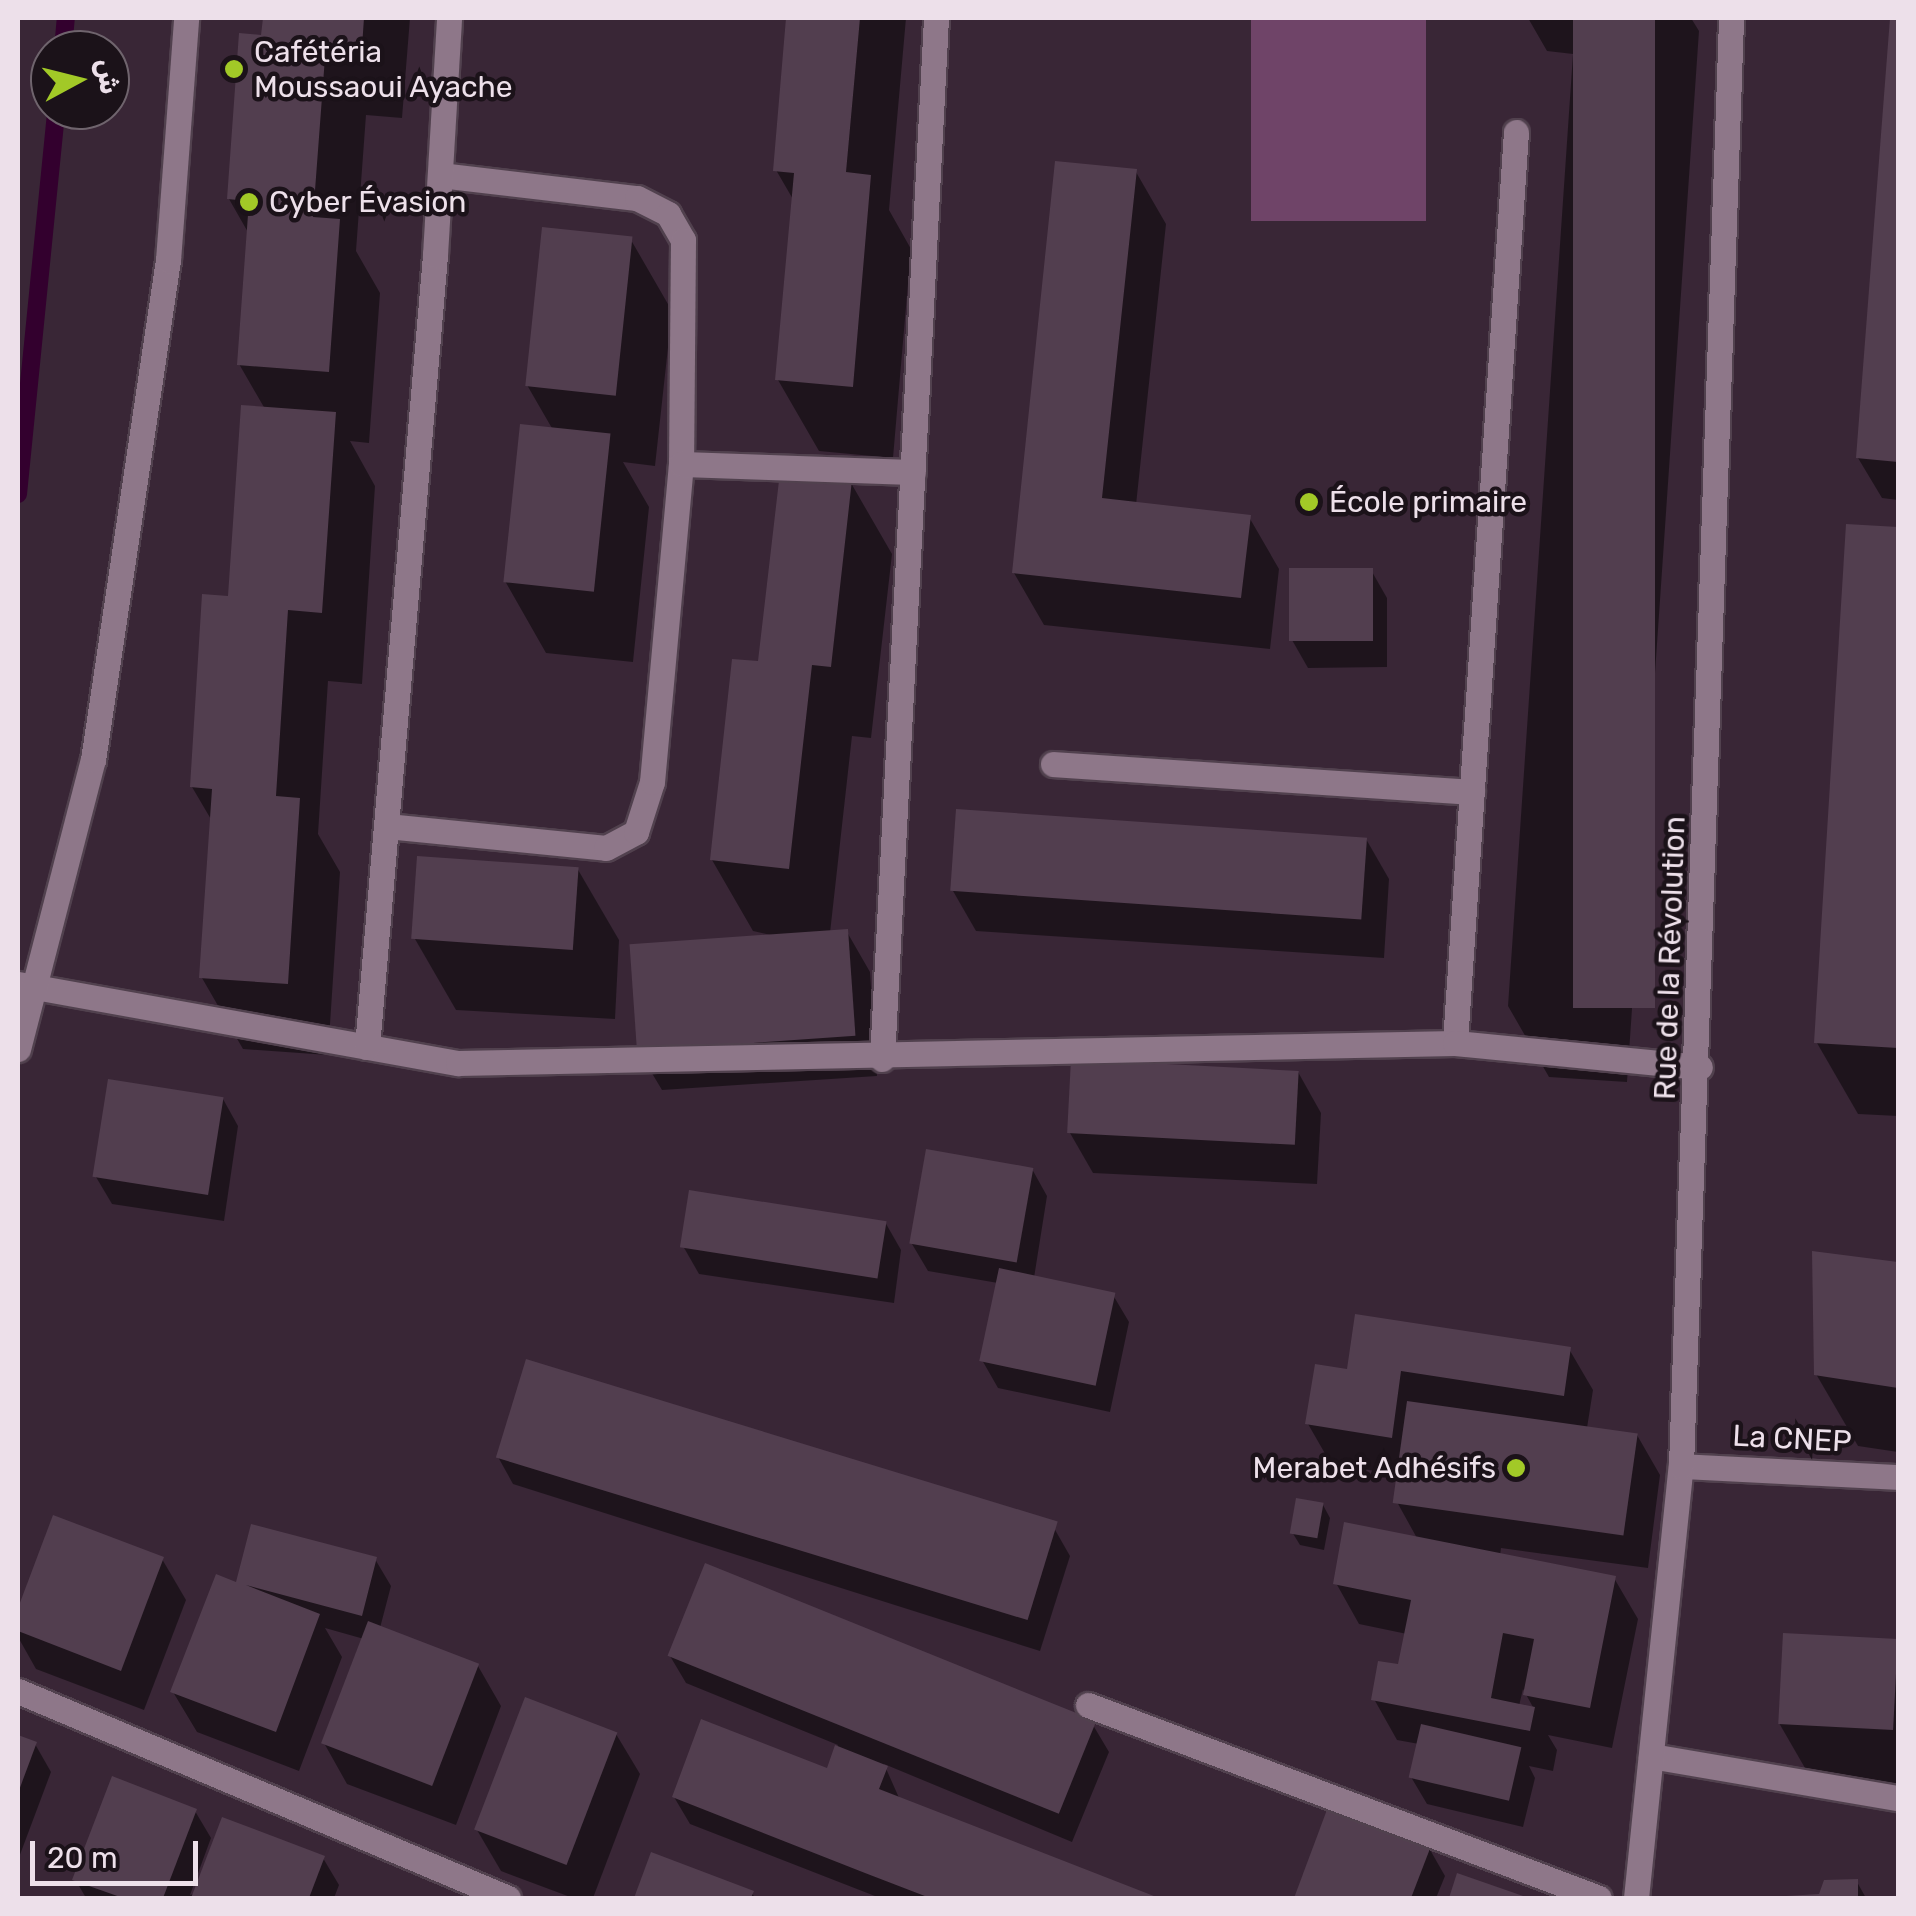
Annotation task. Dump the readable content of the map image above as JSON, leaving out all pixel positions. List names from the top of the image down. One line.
{"streets":{"street":["Rue de la Révolution","La CNEP"]},"crossings":[["Rue de la Révolution","La CNEP"]],"places":["Cafétéria Moussaoui Ayache","Cyber Évasion","École primaire","Merabet Adhésifs"],"scale_bar":"20 m","north":"right"}
